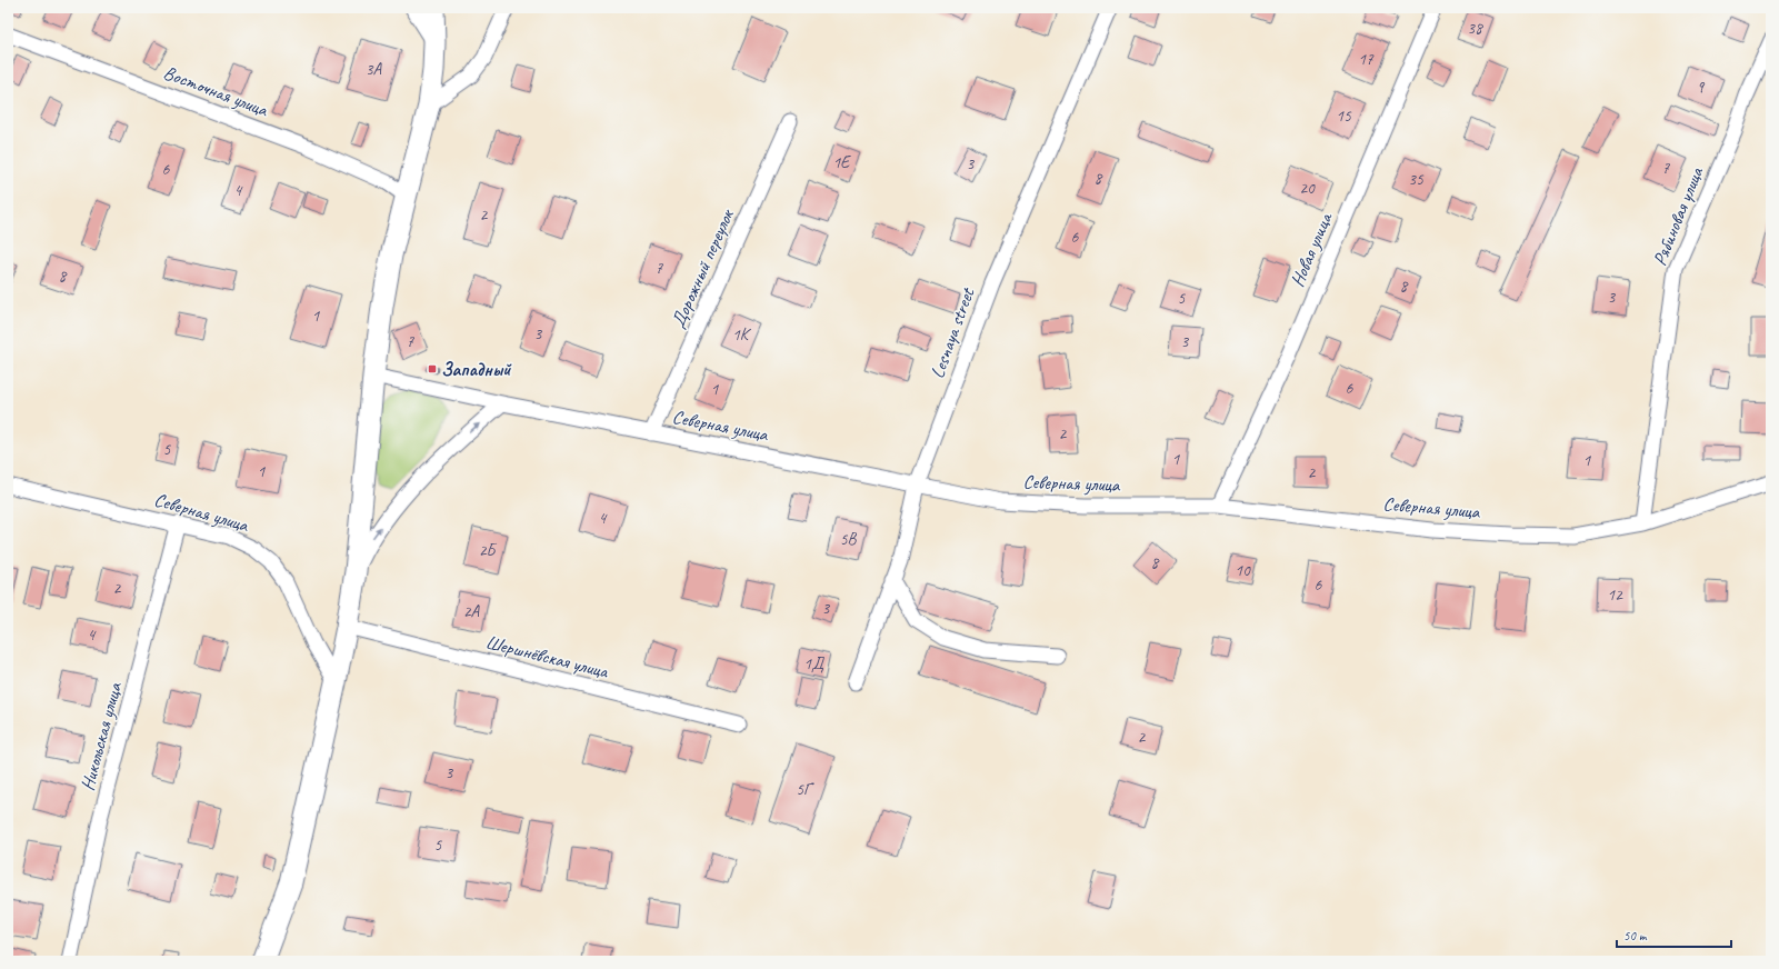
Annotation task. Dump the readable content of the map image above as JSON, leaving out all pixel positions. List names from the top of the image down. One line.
{"streets":{"street":["Восточная улица","Рябиновая улица","Новая улица","Дорожный переулок","Lesnaya street","Северная улица","Шершнёвская улица","Никольская улица"]},"crossings":[["Рябиновая улица","Северная улица"],["Новая улица","Северная улица"],["Дорожный переулок","Северная улица"],["Lesnaya street","Северная улица"],["Северная улица","Никольская улица"]],"places":{"transit":["Западный"]},"house_numbers":["38","17","3А","9","15","1Е","3","7","6","8","35","20","4","2","6","7","8","8","3","5","1","3","1К","7","3","6","1","2","5","1","1","1","2","4","5В","2Б","8","10","6","2","12","3","2А","4","1Д","2","3","5Г","5"],"scale_bar":"50 m"}
